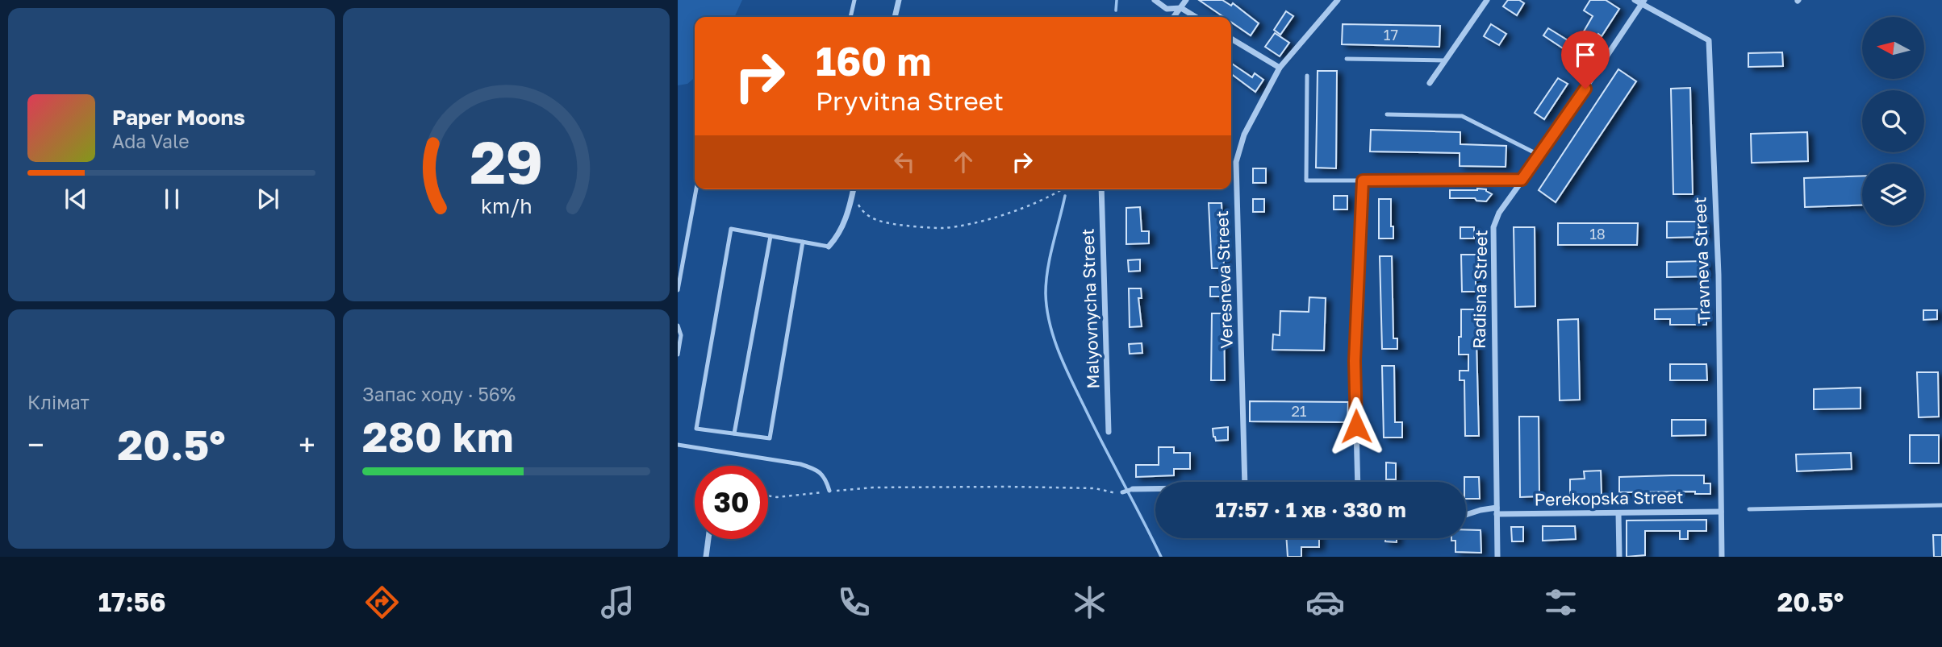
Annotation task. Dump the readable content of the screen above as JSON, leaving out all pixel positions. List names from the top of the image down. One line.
{"streets":{"street":["Travneva Street","Veresneva Street","Radisna Street","Malyovnycha Street","Perekopska Street"]},"crossings":[["Travneva Street","Radisna Street"],["Travneva Street","Perekopska Street"],["Radisna Street","Perekopska Street"]],"house_numbers":["17","18","21"],"north":"left","page":{"turn":["160 m","Pryvitna Street"],"song":["Paper Moons","Ada Vale"],"tile":["Клімат",["Запас ходу · 56%","280 km"]],"heat":["−","20.5°","+"],"limit":"30","trip":"17:57 · 1 хв · 330 m","tabs":["17:56","20.5°"],"gauge":["29","km/h"]}}
